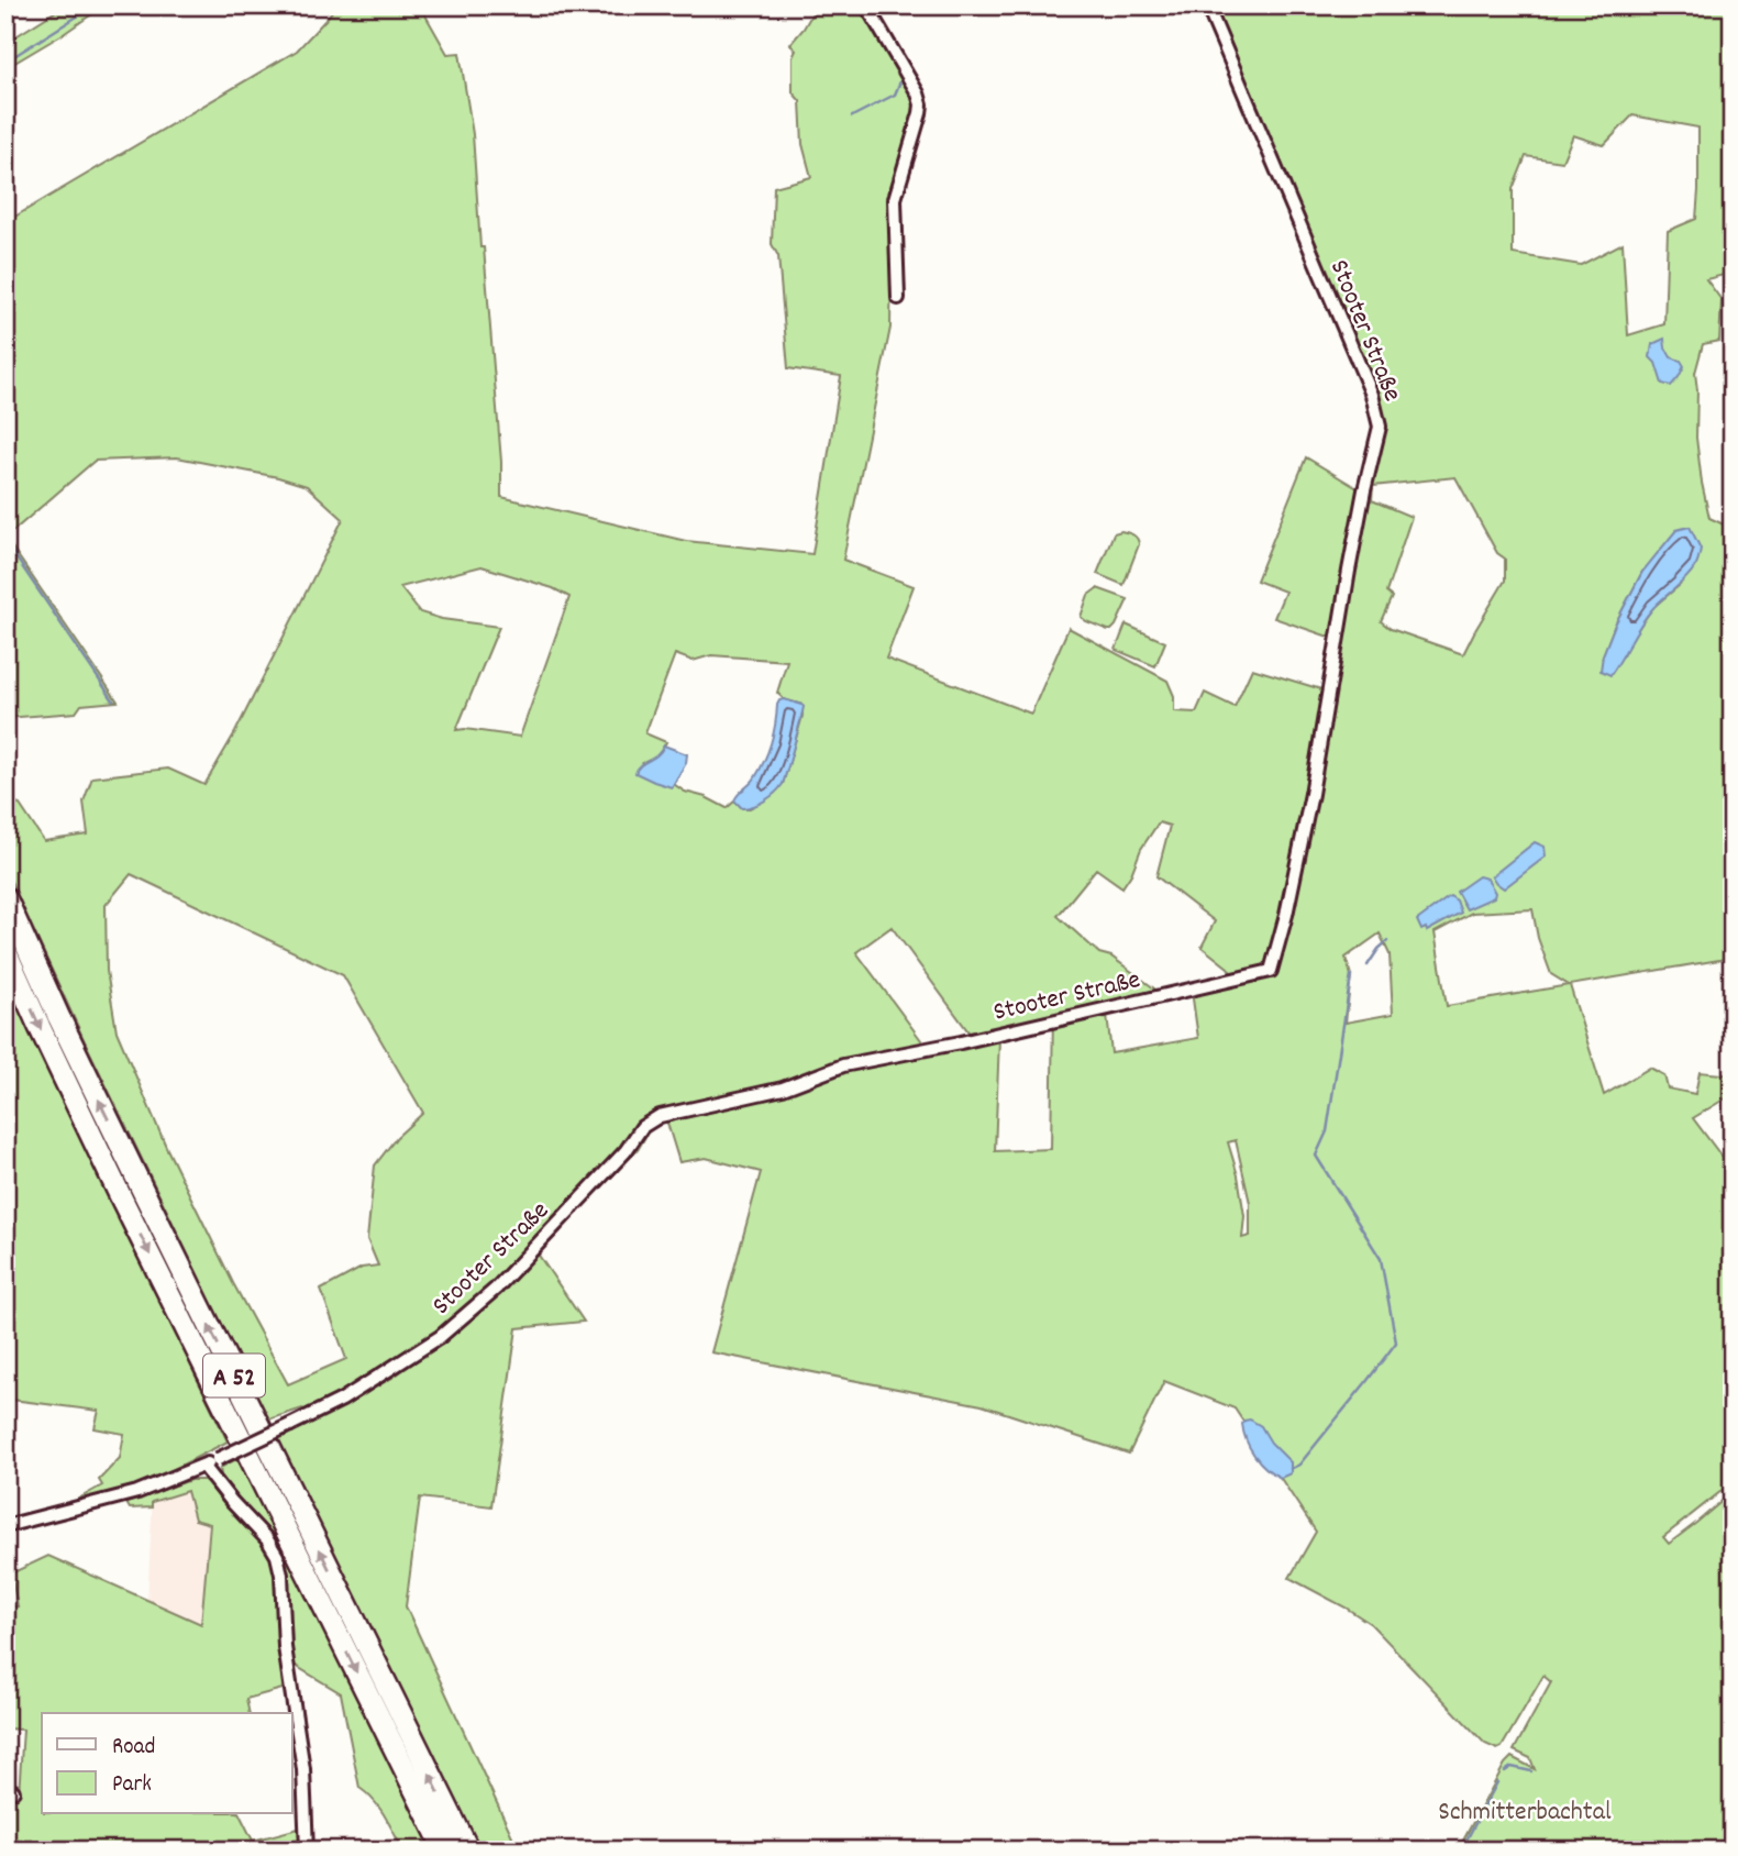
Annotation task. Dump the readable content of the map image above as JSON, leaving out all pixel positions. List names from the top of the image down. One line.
{"streets":{"highway":["A 52"],"street":["Stooter Straße"]},"parks":["Schmitterbachtal"],"legend":["Road","Park"]}
